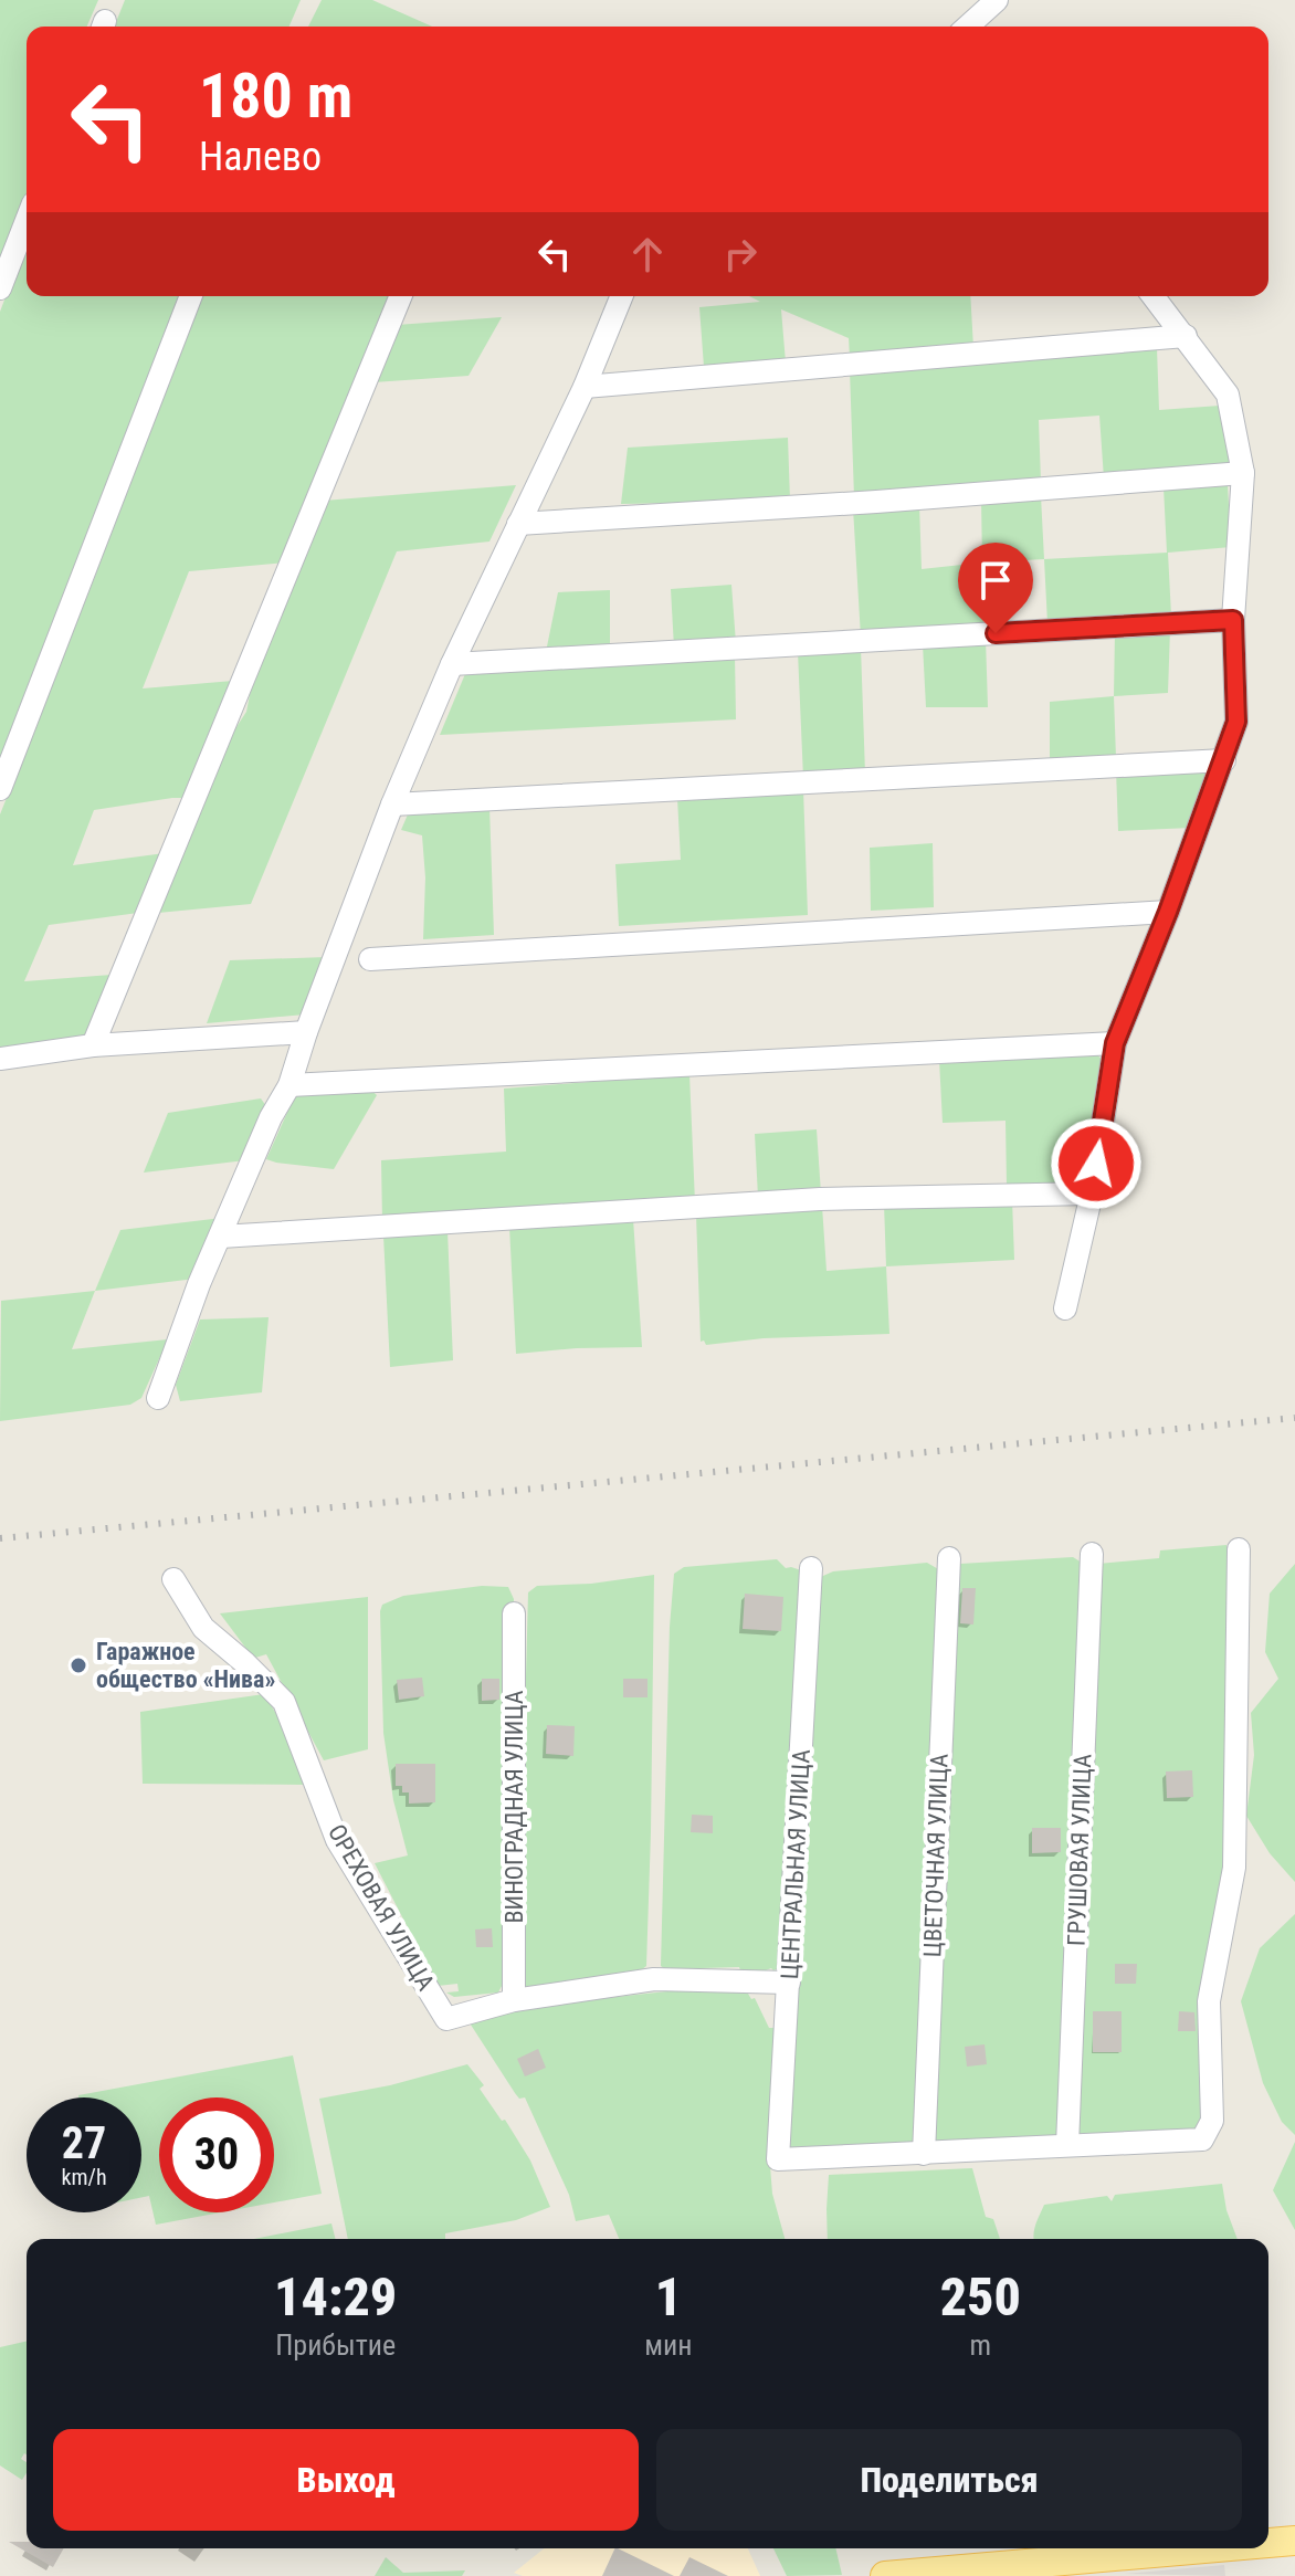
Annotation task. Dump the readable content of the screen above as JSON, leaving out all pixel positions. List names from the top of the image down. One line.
{"streets":{"street":["ВИНОГРАДНАЯ УЛИЦА","ГРУШОВАЯ УЛИЦА","ЦВЕТОЧНАЯ УЛИЦА","ЦЕНТРАЛЬНАЯ УЛИЦА","ОРЕХОВАЯ УЛИЦА"]},"crossings":[["ВИНОГРАДНАЯ УЛИЦА","ОРЕХОВАЯ УЛИЦА"],["ЦВЕТОЧНАЯ УЛИЦА","ЦЕНТРАЛЬНАЯ УЛИЦА"]],"places":["Гаражное общество «Нива»"],"page":{"turn":["180 m","Налево"],"speed":"27 km/h","limit":"30","eta":["14:29","Прибытие","1","мин","250","m"],"buttons":["Выход","Поделиться"]}}
